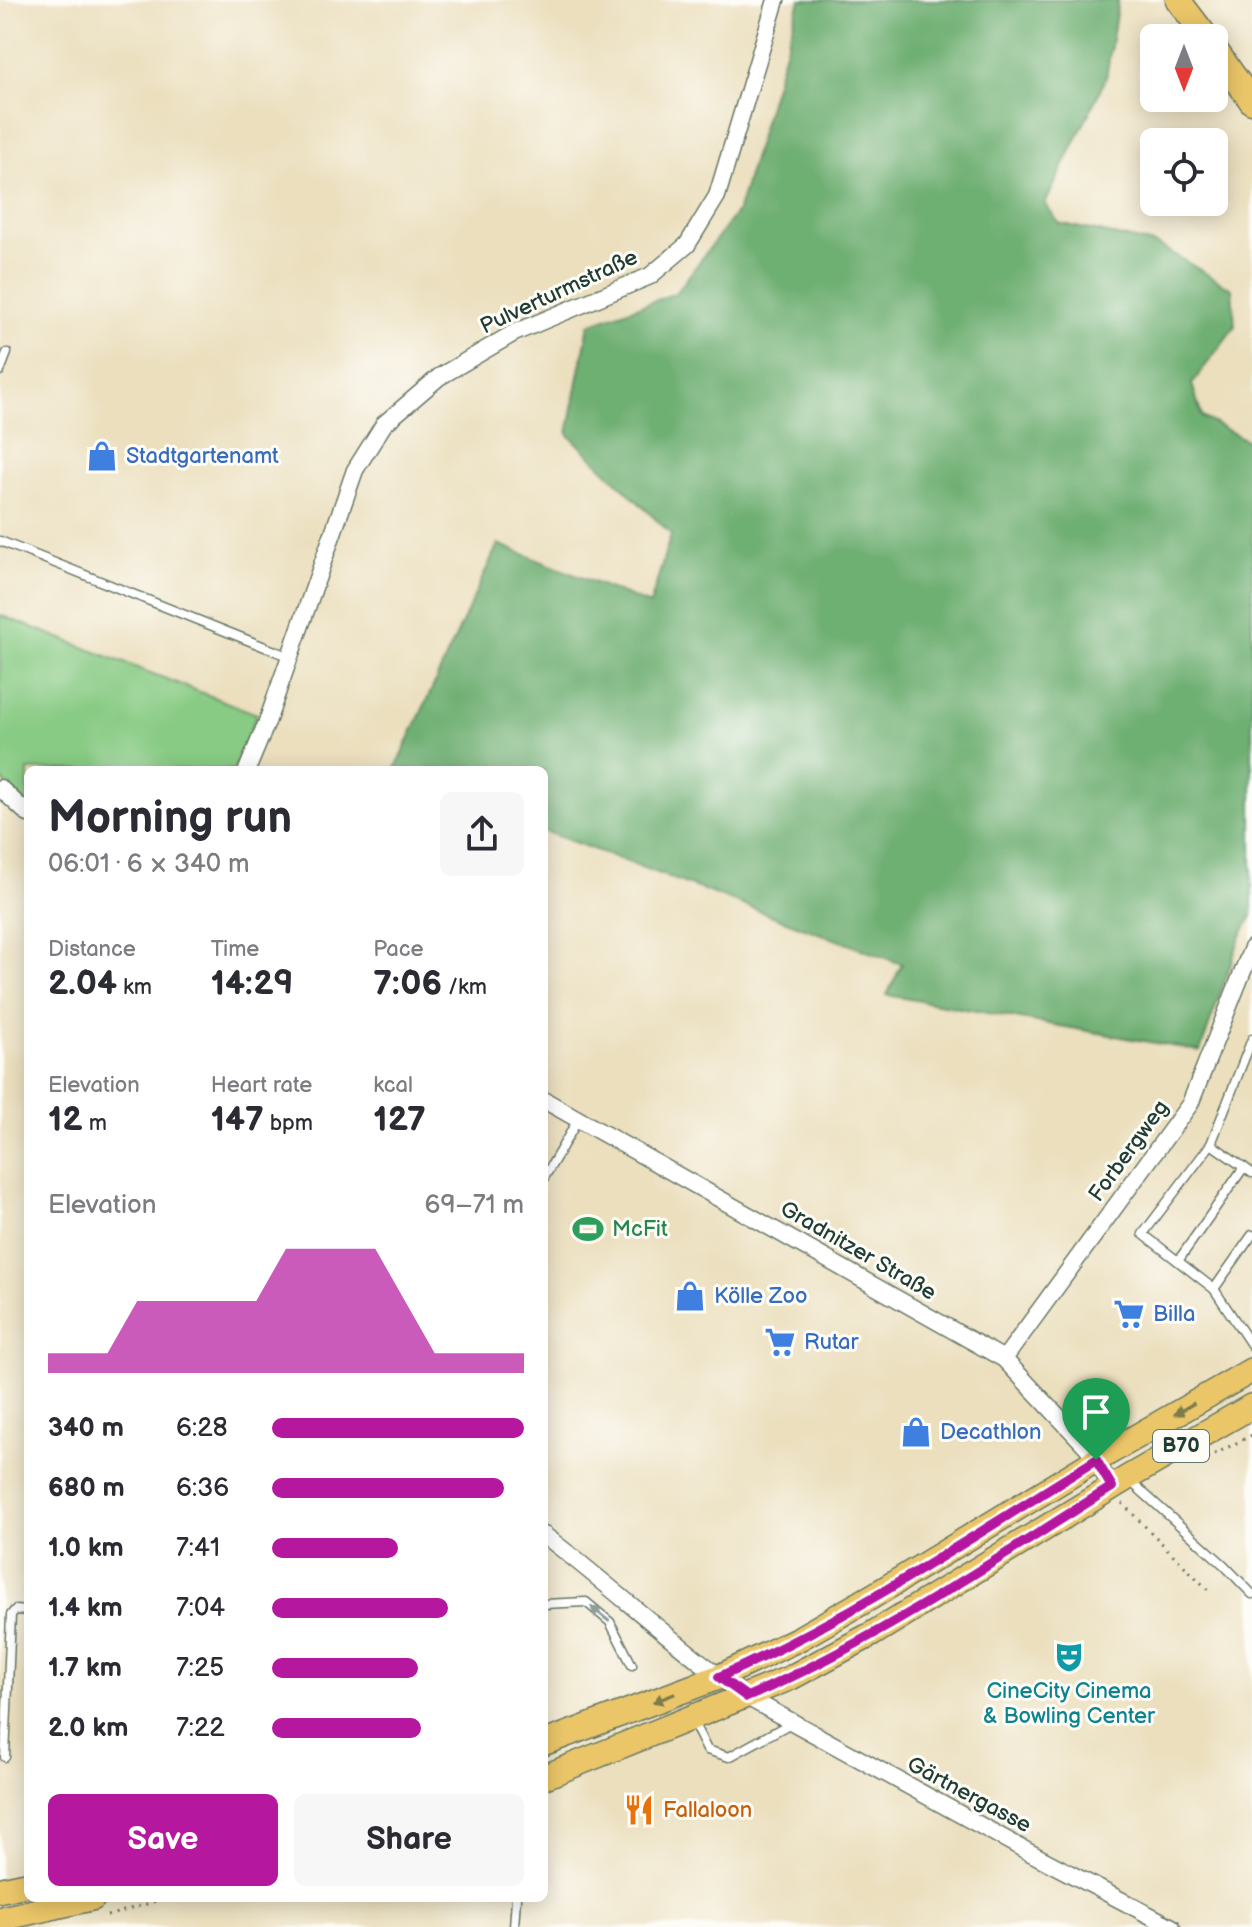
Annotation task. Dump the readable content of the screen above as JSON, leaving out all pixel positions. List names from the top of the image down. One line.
{"streets":{"main road":["B70"],"street":["Pulverturmstraße","Forbergweg","Gradnitzer Straße","Gärtnergasse"]},"crossings":[["Forbergweg","Gradnitzer Straße"],["Gradnitzer Straße","B70"],["B70","Gärtnergasse"]],"places":{"shop":["Stadtgartenamt","Kölle Zoo","Decathlon"],"sports":["McFit"],"supermarket":["Billa","Rutar"],"theatre":["CineCity Cinema & Bowling Center"],"restaurant":["Fallaloon"]},"north":"bottom","page":{"heading":["Morning run","06:01 · 6 × 340 m"],"stats":[["Distance","2.04 km"],["Time","14:29"],["Pace","7:06 /km"],["Elevation","12 m"],["Heart rate","147 bpm"],["kcal","127"]],"chart":["Elevation","69–71 m"],"list":[{"name":"340 m","note":"6:28"},{"name":"680 m","note":"6:36"},{"name":"1.0 km","note":"7:41"},{"name":"1.4 km","note":"7:04"},{"name":"1.7 km","note":"7:25"},{"name":"2.0 km","note":"7:22"}],"buttons":["Save","Share"]}}
